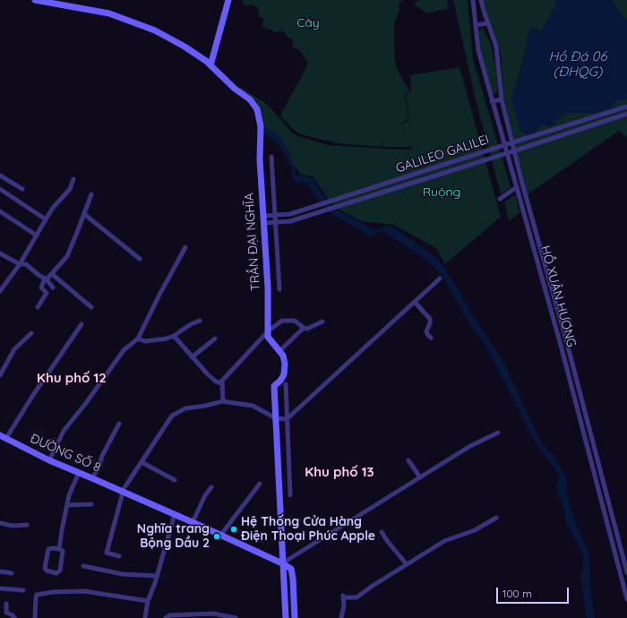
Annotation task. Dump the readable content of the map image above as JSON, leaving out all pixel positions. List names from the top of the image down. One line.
{"streets":{"street":["GALILEO GALILEI","TRẦN ĐẠI NGHĨA","HỒ XUÂN HƯƠNG","ĐƯỜNG SỐ 8"]},"crossings":[["GALILEO GALILEI","TRẦN ĐẠI NGHĨA"],["GALILEO GALILEI","HỒ XUÂN HƯƠNG"]],"districts":["Khu phố 12","Khu phố 13"],"water":["Hồ Đá 06 (ĐHQG)"],"parks":["Cây","Ruộng"],"places":["Hệ Thống Cửa Hàng Điện Thoại Phúc Apple","Nghĩa trang Bộng Dầu 2"],"scale_bar":"100 m"}
